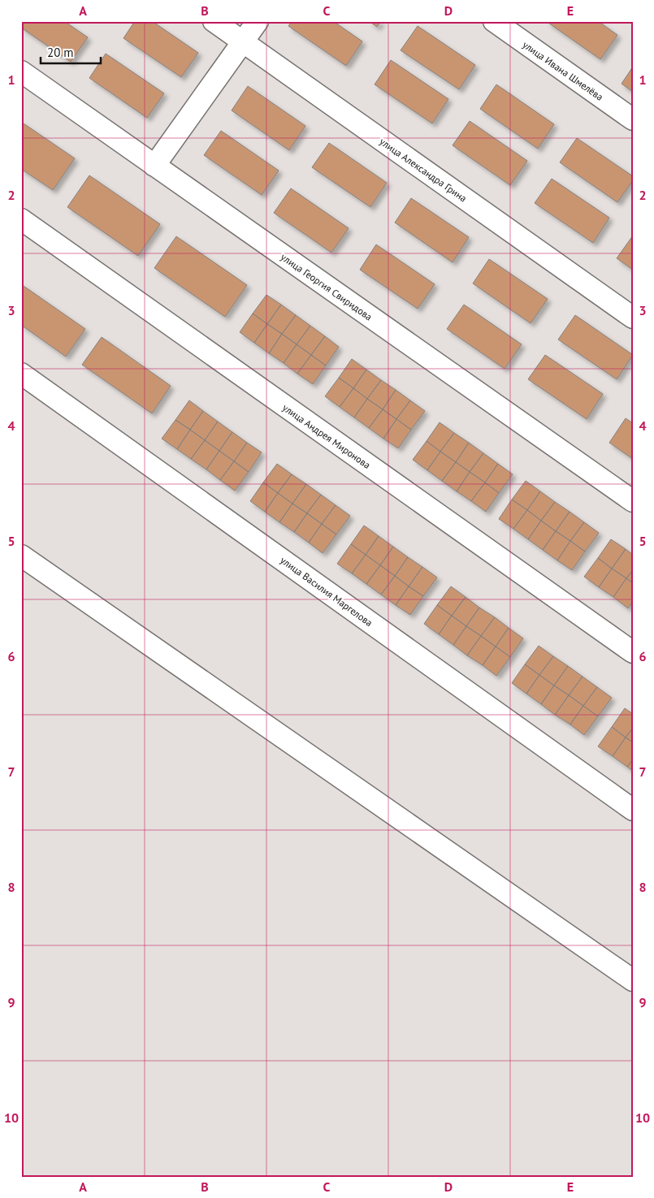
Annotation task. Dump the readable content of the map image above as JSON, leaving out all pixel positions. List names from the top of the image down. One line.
{"streets":{"street":["улица Ивана Шмелёва","улица Александра Грина","улица Георгия Свиридова","улица Андрея Миронова","улица Василия Маргелова"]},"scale_bar":"20 m","grid":{"columns":["A","B","C","D","E"],"rows":["1","2","3","4","5","6","7","8","9","10"]}}
